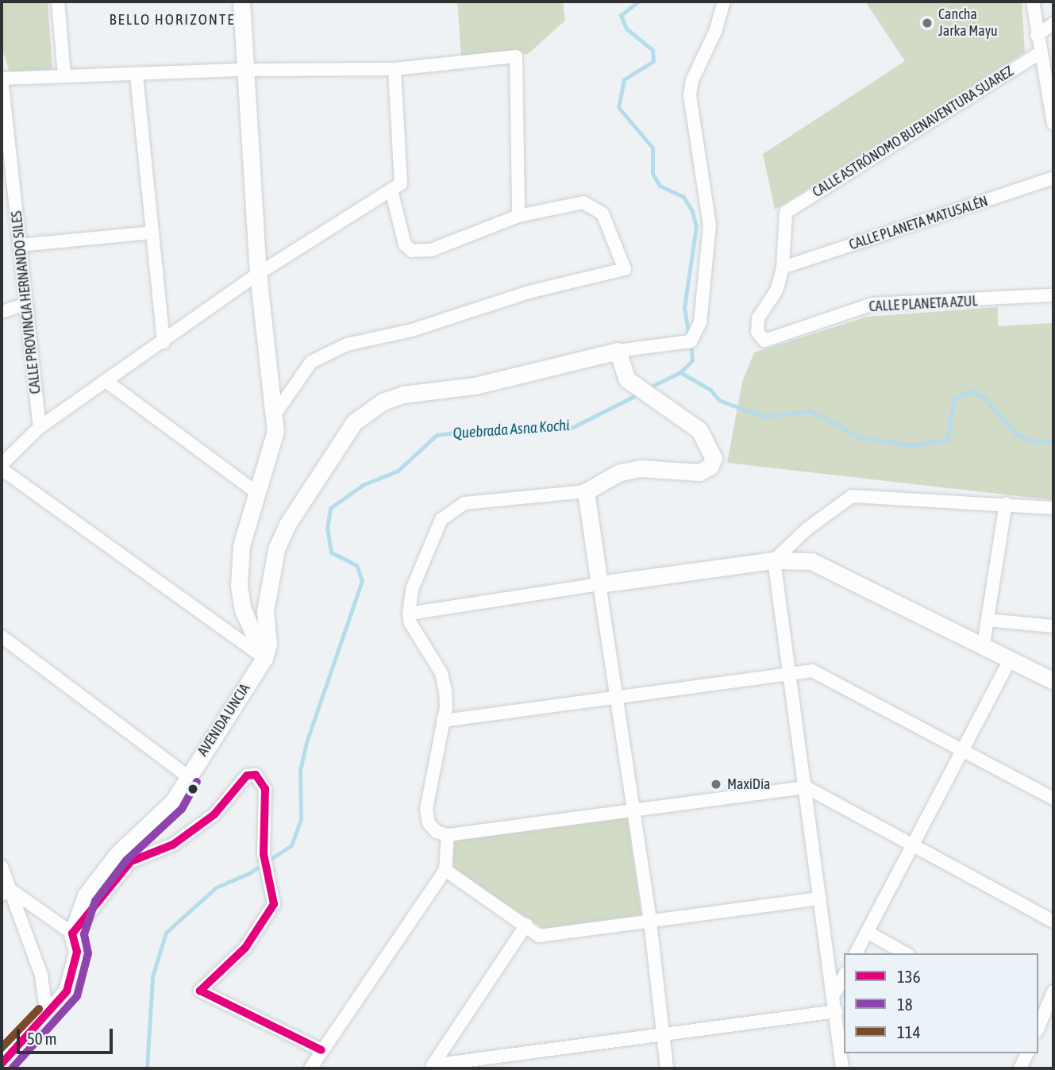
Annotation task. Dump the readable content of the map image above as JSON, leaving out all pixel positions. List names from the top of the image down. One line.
{"streets":{"street":["CALLE ASTRÓNOMO BUENAVENTURA SUAREZ","CALLE PLANETA MATUSALÉN","CALLE PROVINCIA HERNANDO SILES","CALLE PLANETA AZUL","AVENIDA UNCIA"]},"crossings":[["CALLE ASTRÓNOMO BUENAVENTURA SUAREZ","CALLE PLANETA MATUSALÉN"],["CALLE ASTRÓNOMO BUENAVENTURA SUAREZ","CALLE PLANETA AZUL"],["CALLE PLANETA MATUSALÉN","CALLE PLANETA AZUL"]],"districts":["BELLO HORIZONTE"],"water":["Quebrada Asna Kochi"],"places":["Cancha Jarka Mayu","MaxiDía"],"lines":["transit line 136","transit line 18","transit line 114"],"legend":["136","18","114"],"scale_bar":"50 m"}
